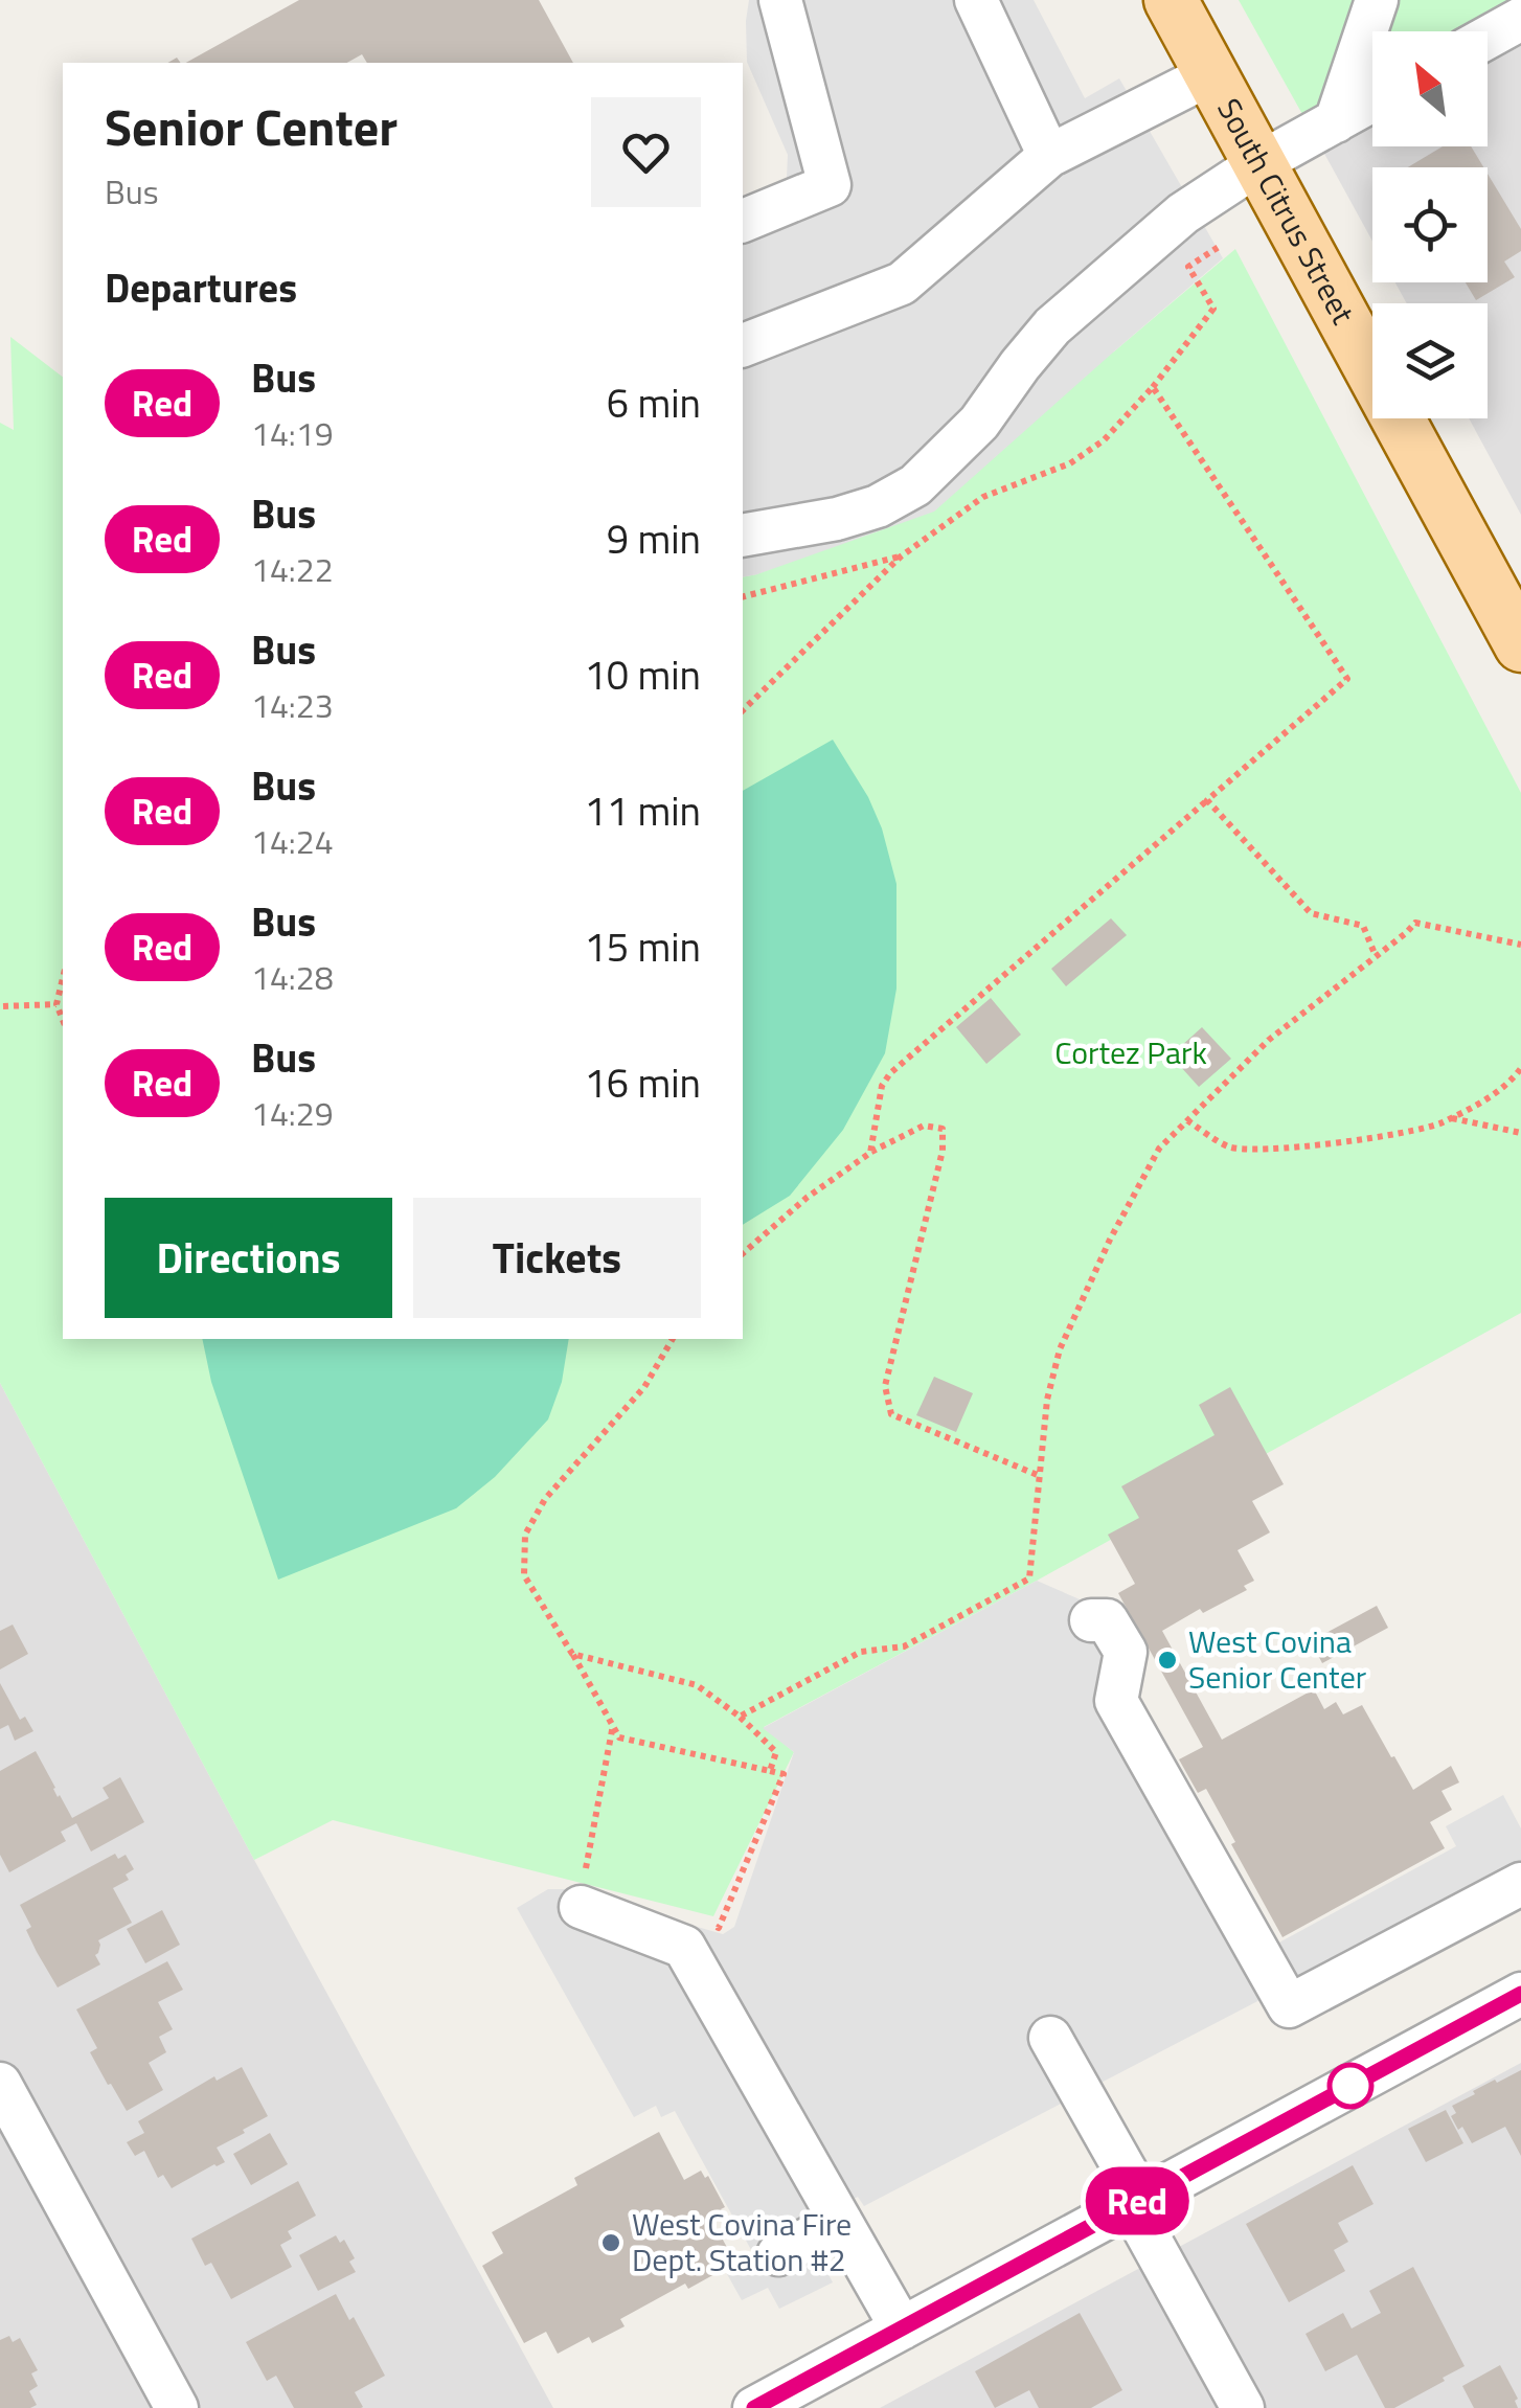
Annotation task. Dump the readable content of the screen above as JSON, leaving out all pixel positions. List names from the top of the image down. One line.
{"streets":{"main road":["South Citrus Street"]},"parks":["Cortez Park"],"places":["West Covina Senior Center","West Covina Fire Dept. Station #2"],"lines":["bus line Red"],"north":"top left","page":{"on_map":"Red","heading":[["Senior Center","Bus"],"Departures"],"list":[{"mark":"Red","name":"Bus","note":"14:19","value":"6 min"},{"mark":"Red","name":"Bus","note":"14:22","value":"9 min"},{"mark":"Red","name":"Bus","note":"14:23","value":"10 min"},{"mark":"Red","name":"Bus","note":"14:24","value":"11 min"},{"mark":"Red","name":"Bus","note":"14:28","value":"15 min"},{"mark":"Red","name":"Bus","note":"14:29","value":"16 min"}],"buttons":["Directions","Tickets"]}}
